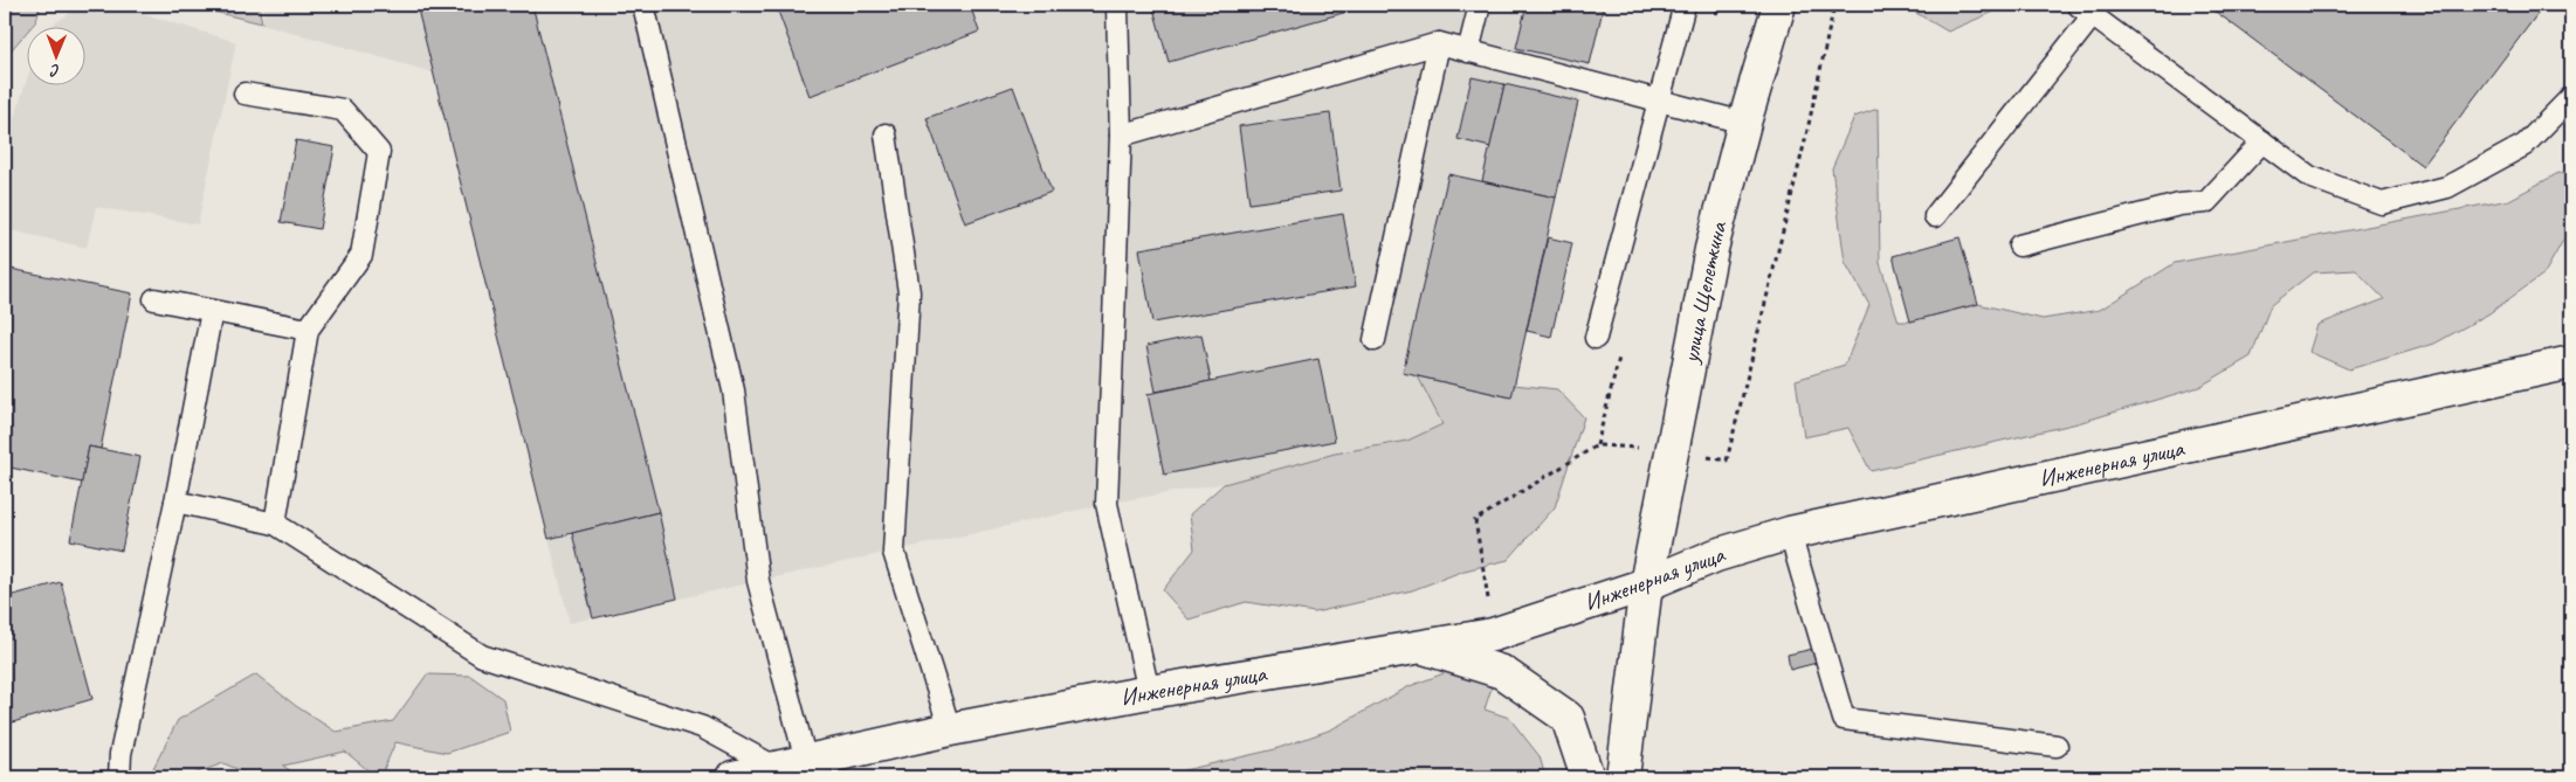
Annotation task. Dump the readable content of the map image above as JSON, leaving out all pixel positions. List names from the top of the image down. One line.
{"streets":{"street":["улица Щепеткина","Инженерная улица"]},"crossings":[["улица Щепеткина","Инженерная улица"]],"north":"bottom"}
